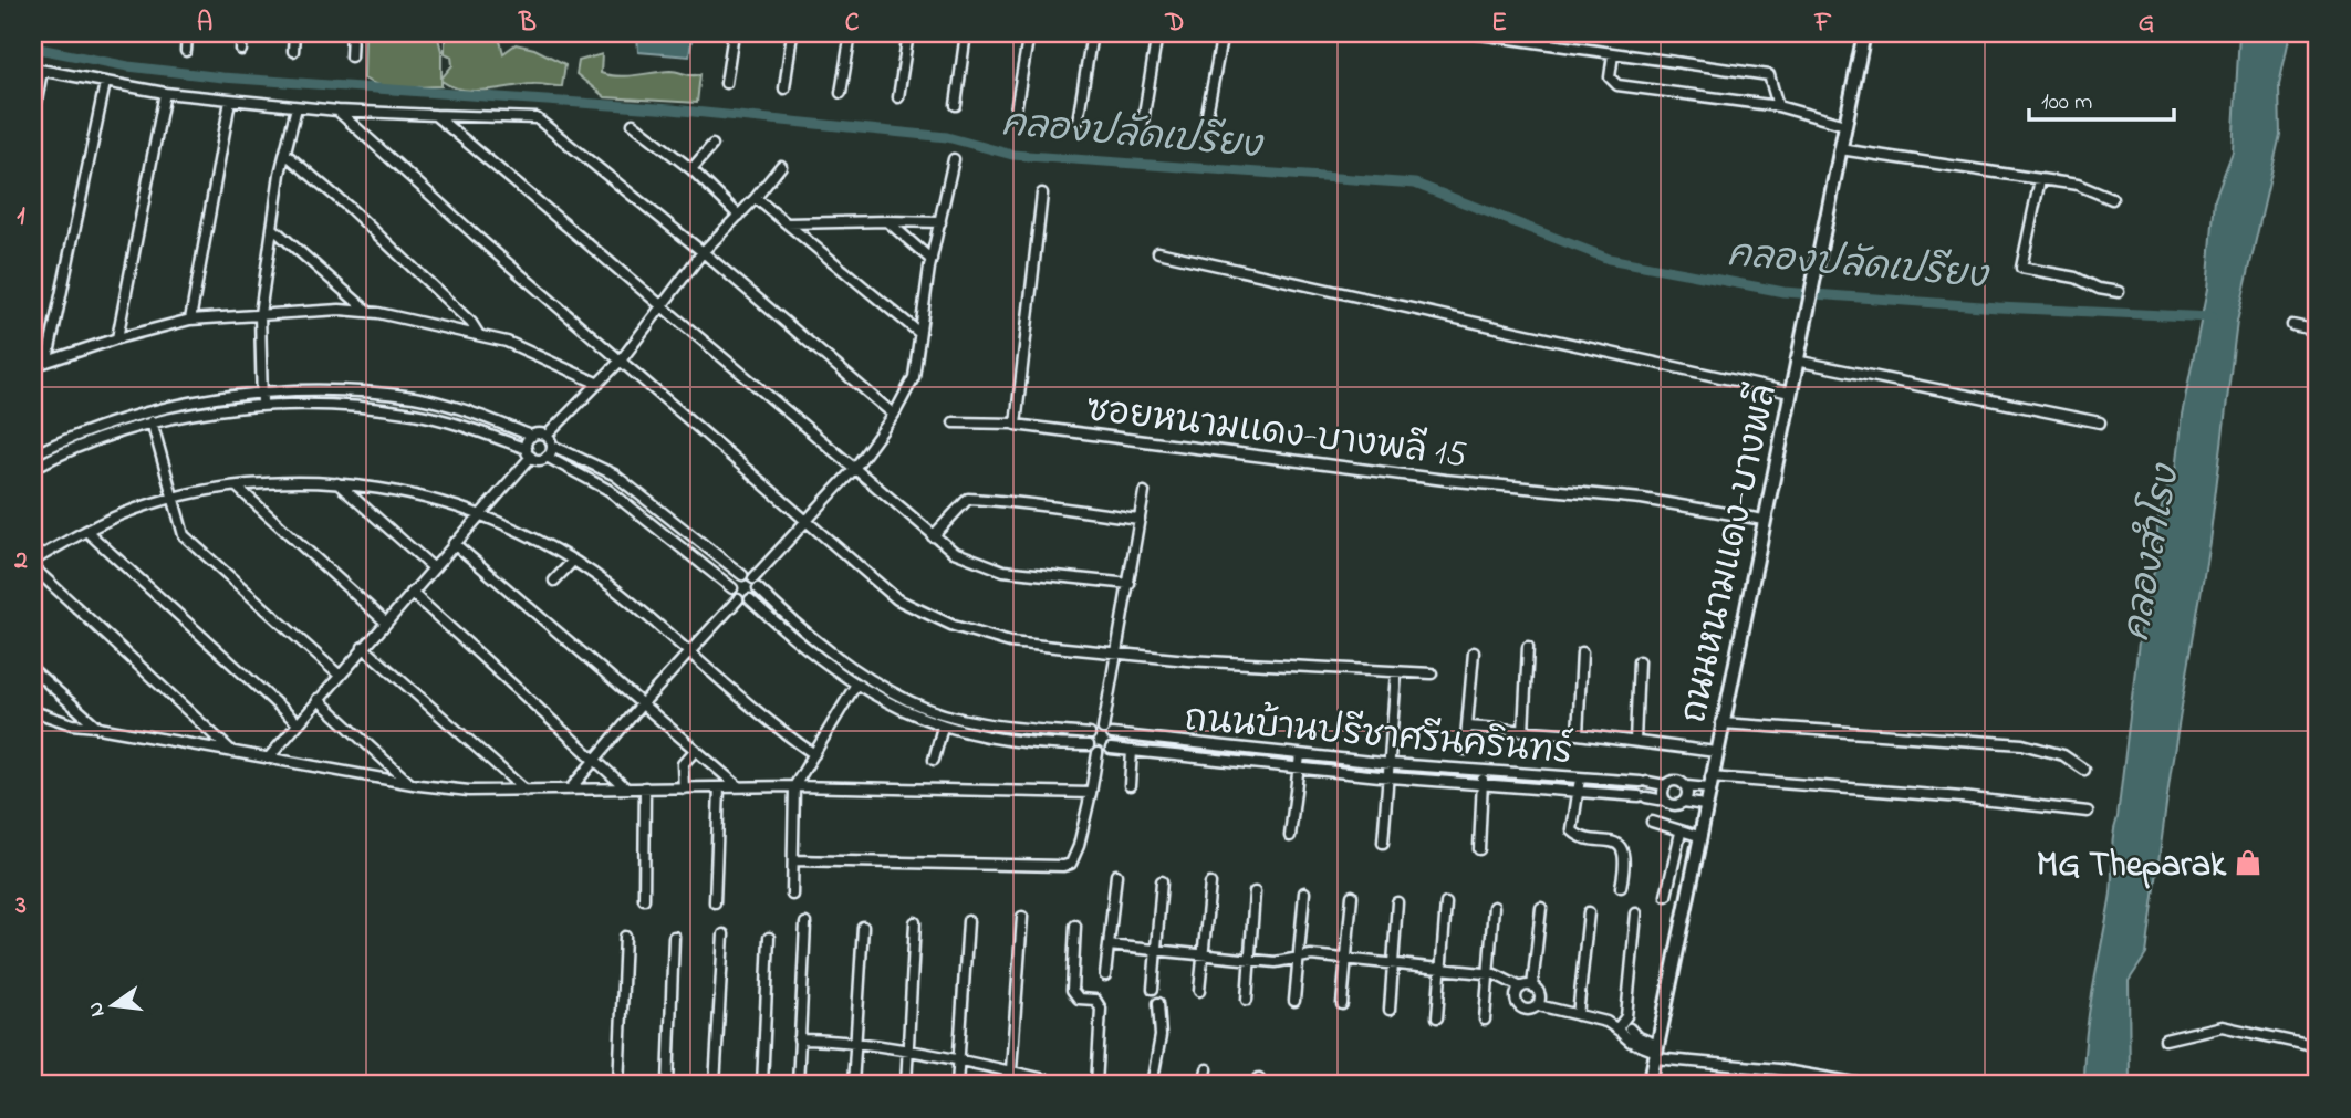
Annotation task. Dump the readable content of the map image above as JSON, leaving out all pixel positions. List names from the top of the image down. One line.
{"streets":{"main road":["ถนนหนามแดง-บางพลี"],"street":["ซอยหนามแดง-บางพลี 15","ถนนบ้านปรีชาศรีนครินทร์"]},"crossings":[["ซอยหนามแดง-บางพลี 15","ถนนหนามแดง-บางพลี"]],"water":["คลองปลัดเปรียง","คลองสำโรง"],"places":{"shop":["MG Theparak"]},"scale_bar":"100 m","north":"left","grid":{"columns":["A","B","C","D","E","F","G"],"rows":["1","2","3"]}}
